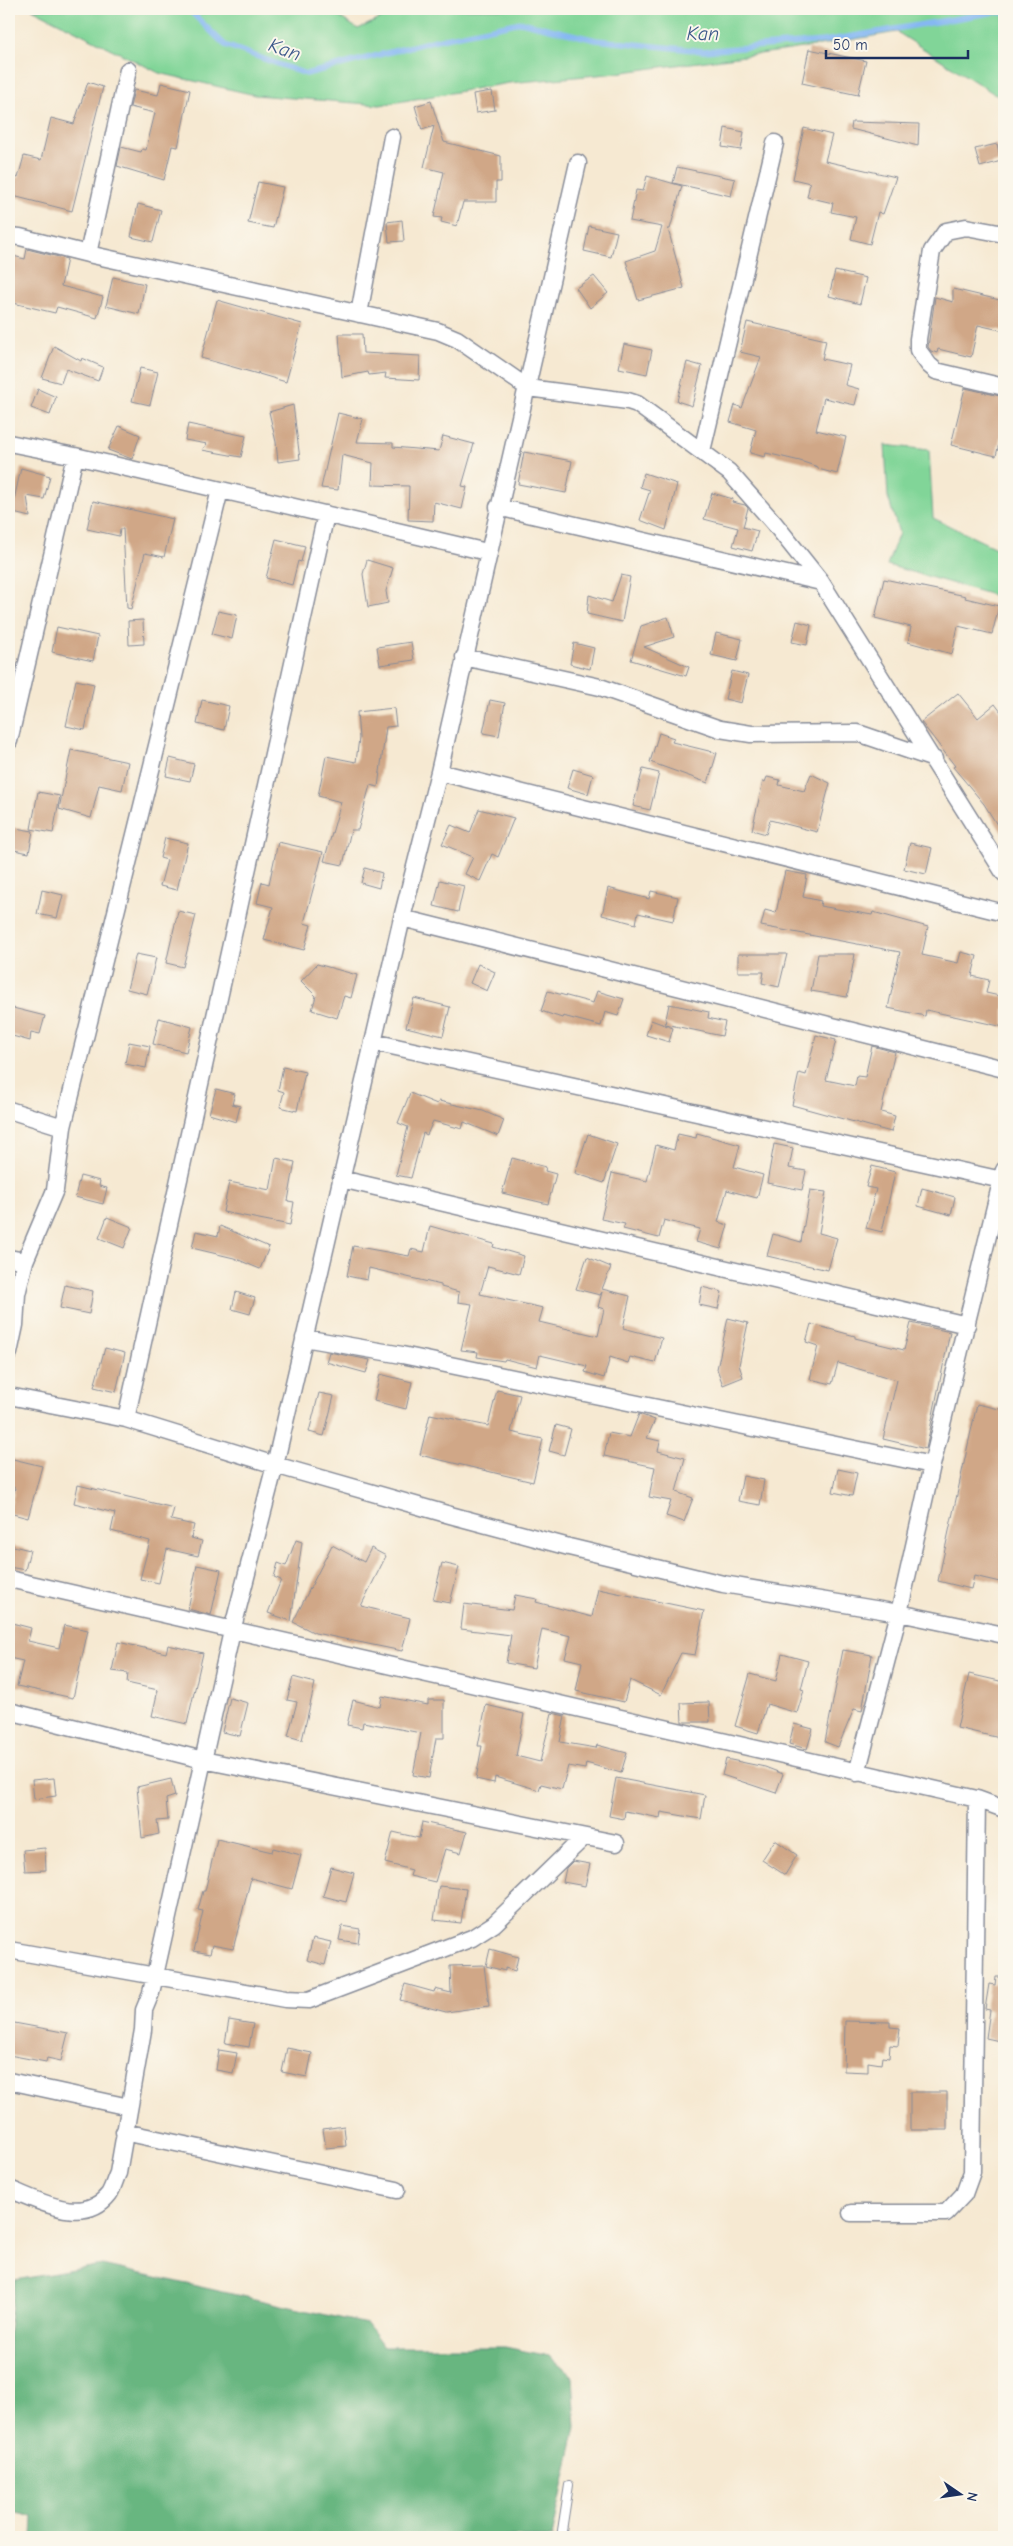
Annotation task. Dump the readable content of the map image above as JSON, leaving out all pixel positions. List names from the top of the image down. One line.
{"water":["Kan"],"scale_bar":"50 m","north":"right"}
